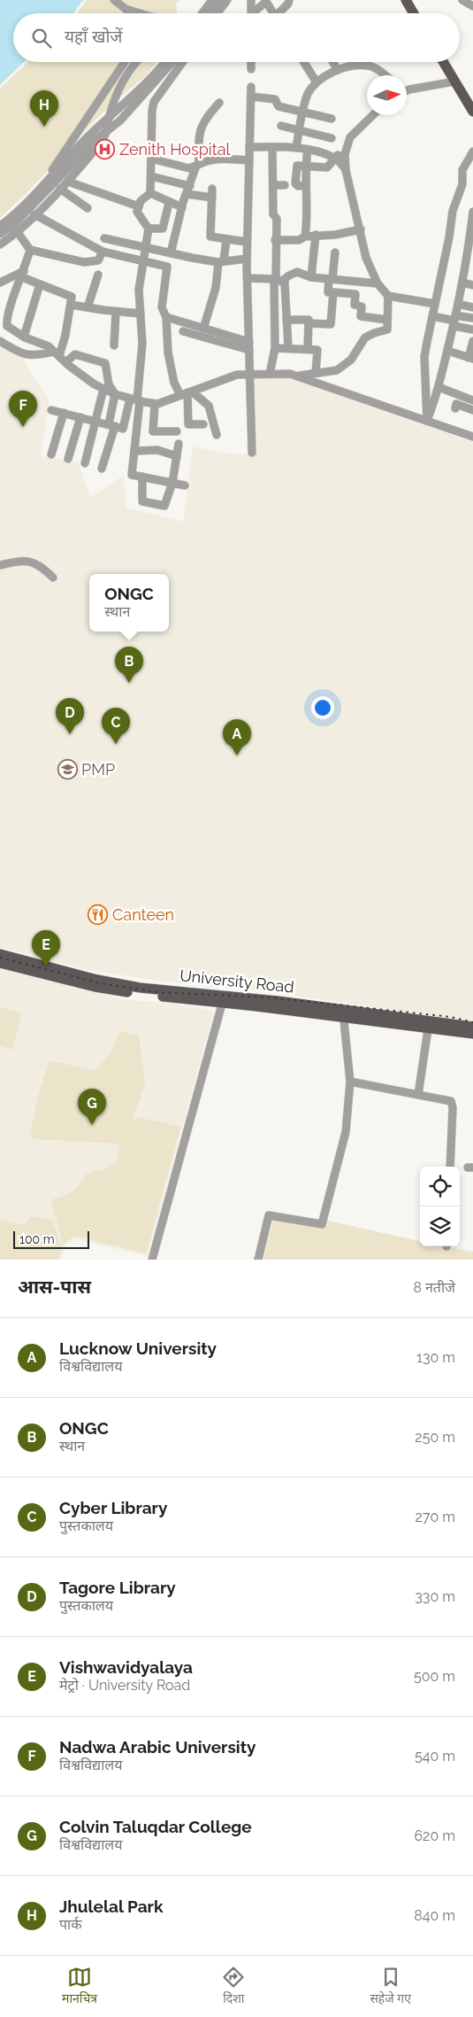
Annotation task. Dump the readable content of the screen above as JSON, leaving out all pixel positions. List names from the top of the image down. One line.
{"streets":{"main road":["University Road"]},"places":{"hospital":["Zenith Hospital"],"school or university":["PMP"],"restaurant":["Canteen"]},"scale_bar":"100 m","north":"right","page":{"search":"यहाँ खोजें","pins":["H","F","B","D","C","A","E","G"],"popup":["ONGC","स्थान"],"scale":"100 m","heading":["आस-पास","8 नतीजे"],"list":[{"mark":"A","name":"Lucknow University","note":"विश्वविद्यालय","value":"130 m"},{"mark":"B","name":"ONGC","note":"स्थान","value":"250 m"},{"mark":"C","name":"Cyber Library","note":"पुस्तकालय","value":"270 m"},{"mark":"D","name":"Tagore Library","note":"पुस्तकालय","value":"330 m"},{"mark":"E","name":"Vishwavidyalaya","note":"मेट्रो · University Road","value":"500 m"},{"mark":"F","name":"Nadwa Arabic University","note":"विश्वविद्यालय","value":"540 m"},{"mark":"G","name":"Colvin Taluqdar College","note":"विश्वविद्यालय","value":"620 m"},{"mark":"H","name":"Jhulelal Park","note":"पार्क","value":"840 m"}],"nav":["मानचित्र","दिशा","सहेजे गए"]}}
